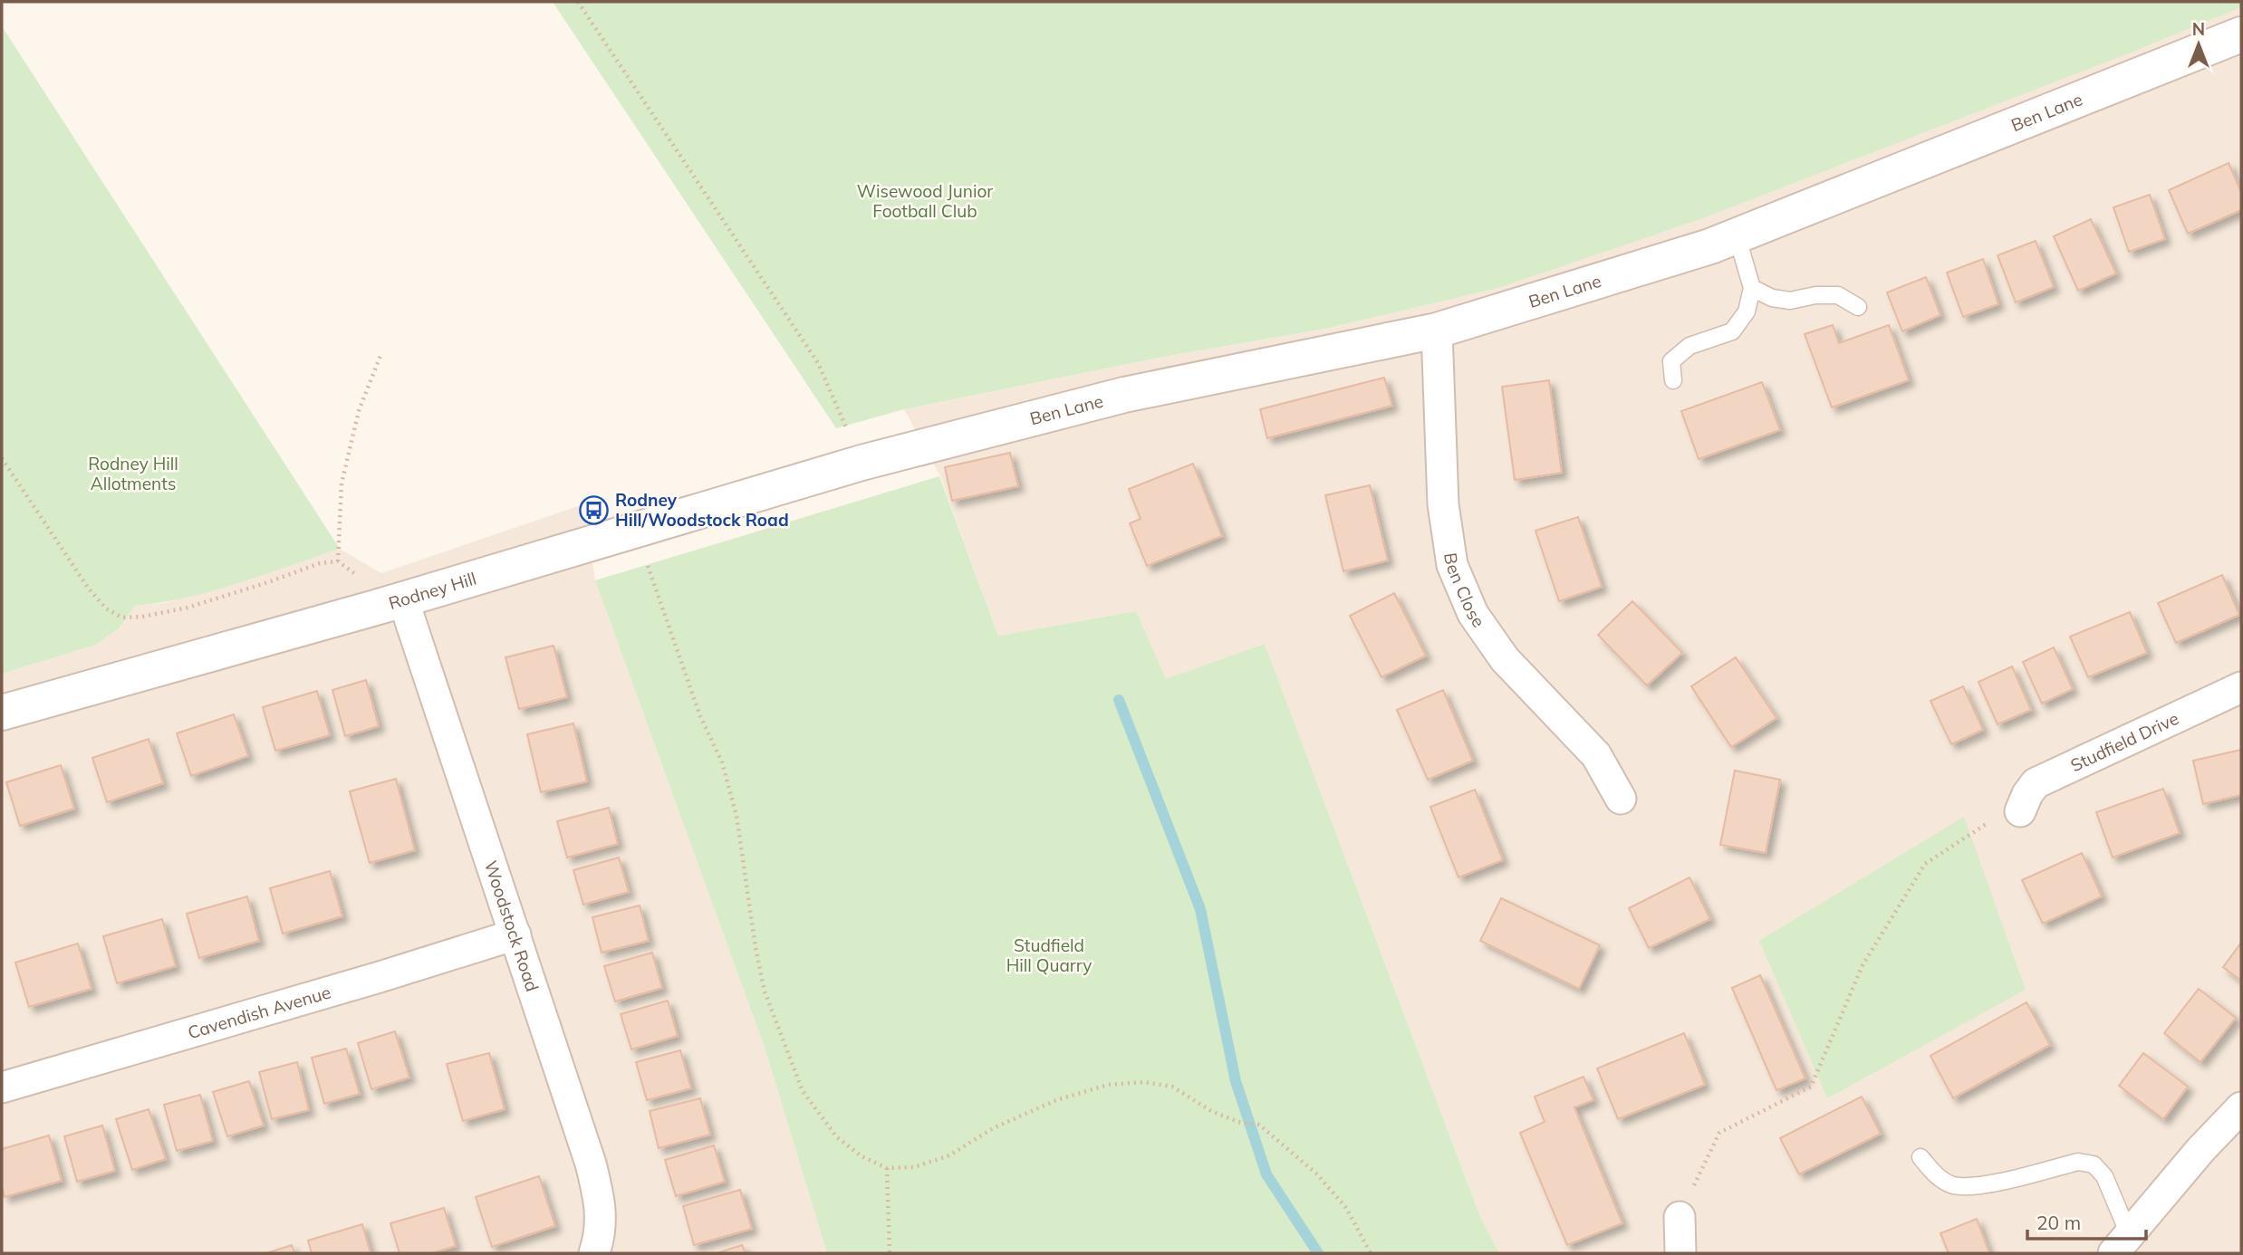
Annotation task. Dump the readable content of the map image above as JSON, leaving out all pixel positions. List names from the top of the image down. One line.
{"streets":{"street":["Ben Lane","Ben Close","Rodney Hill","Studfield Drive","Woodstock Road","Cavendish Avenue"]},"crossings":[["Ben Lane","Ben Close"],["Ben Lane","Rodney Hill"],["Rodney Hill","Woodstock Road"],["Woodstock Road","Cavendish Avenue"]],"parks":["Wisewood Junior Football Club","Rodney Hill Allotments","Studfield Hill Quarry"],"places":{"bus stop":["Rodney Hill/Woodstock Road"]},"scale_bar":"20 m","north":"top"}
